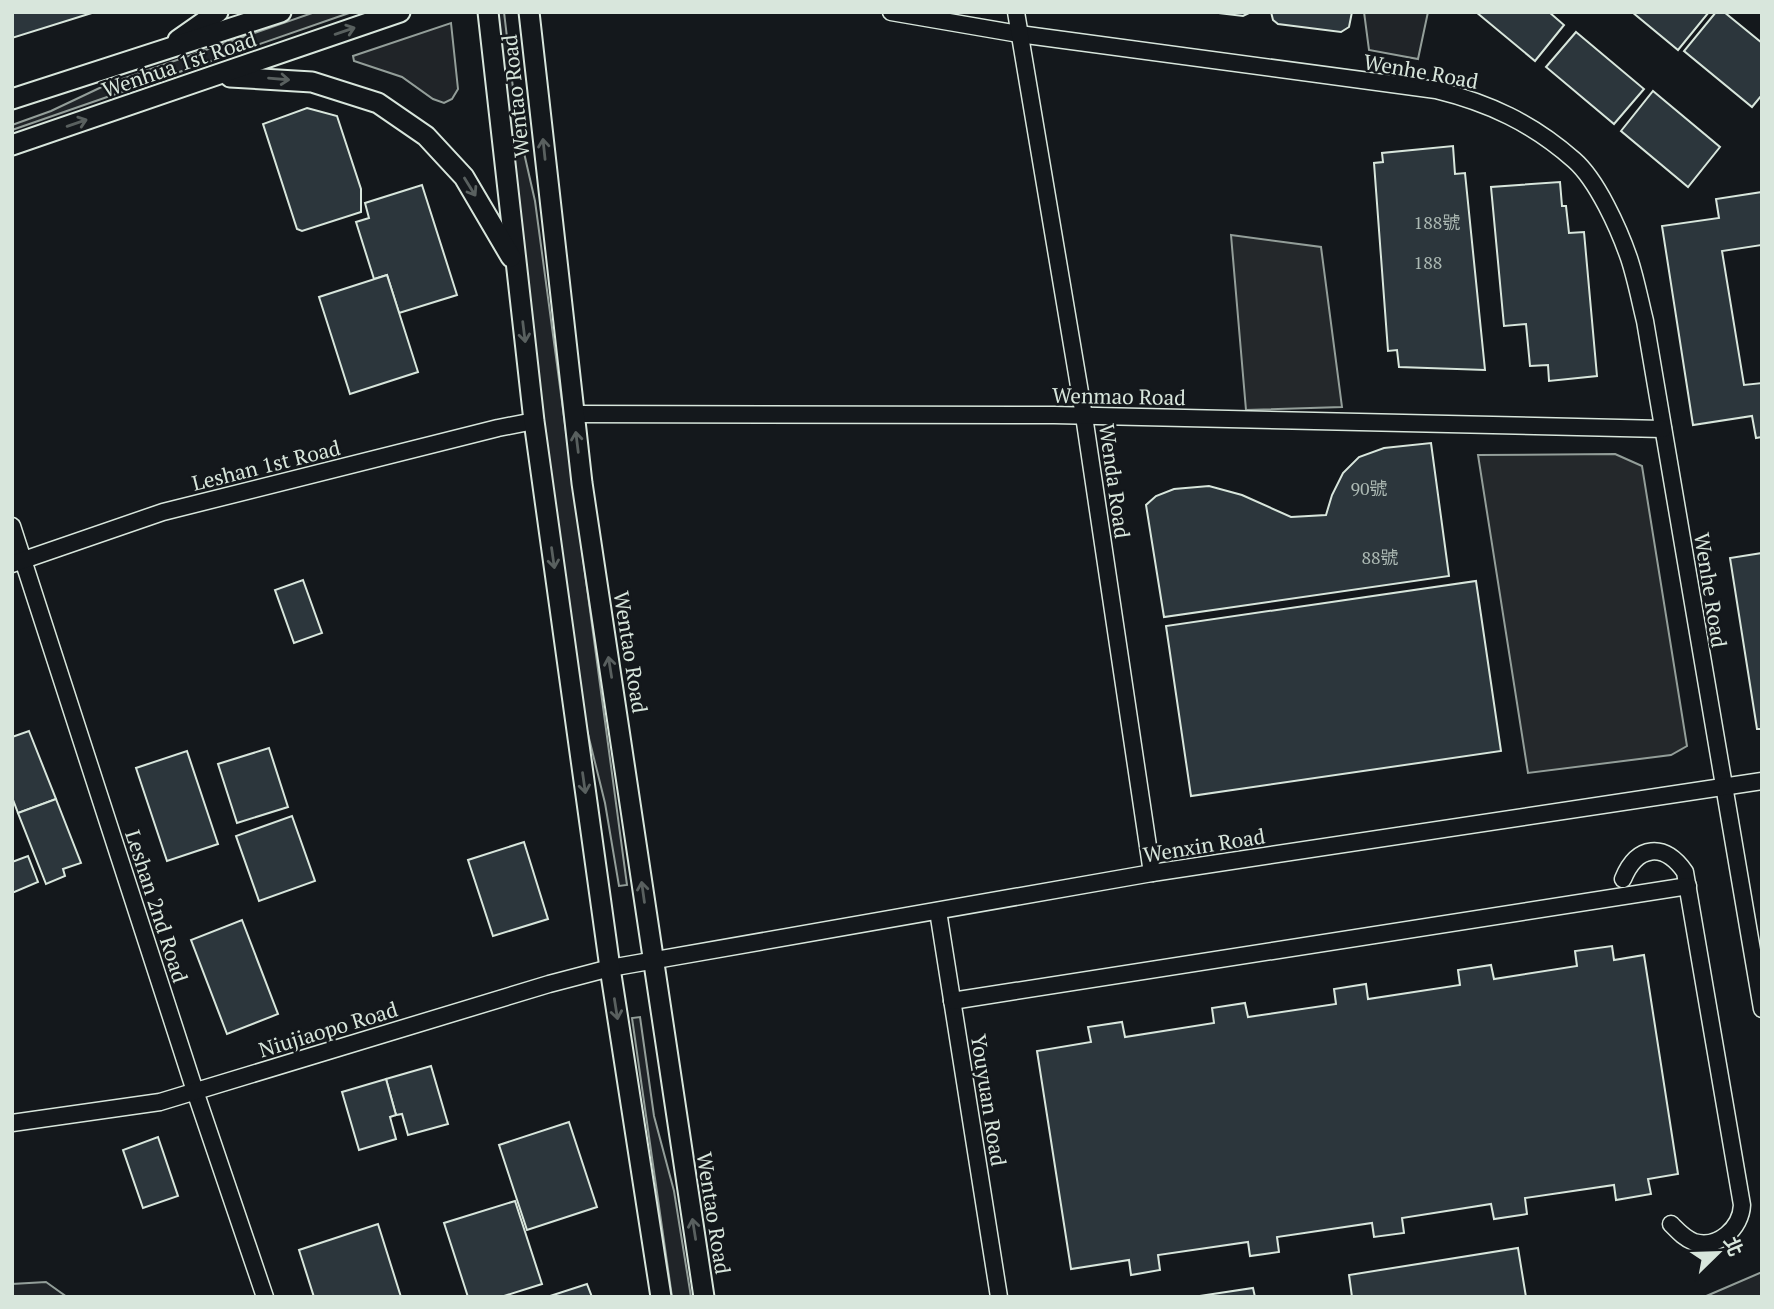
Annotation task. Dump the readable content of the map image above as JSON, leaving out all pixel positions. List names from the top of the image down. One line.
{"streets":{"street":["Wenhua 1st Road","Wenhe Road","Wentao Road","Wenmao Road","Leshan 1st Road","Wenda Road","Wenxin Road","Leshan 2nd Road","Niujiaopo Road","Youyuan Road"]},"crossings":[["Wenhe Road","Wenmao Road"],["Wenhe Road","Wenda Road"],["Wenhe Road","Wenxin Road"],["Wentao Road","Wenmao Road"],["Wentao Road","Leshan 1st Road"],["Wentao Road","Wenxin Road"],["Wentao Road","Niujiaopo Road"],["Wenmao Road","Wenda Road"],["Leshan 1st Road","Leshan 2nd Road"],["Wenda Road","Wenxin Road"],["Wenxin Road","Niujiaopo Road"],["Wenxin Road","Youyuan Road"],["Leshan 2nd Road","Niujiaopo Road"]],"house_numbers":["188號","188","90號","88號"],"north":"top right"}
